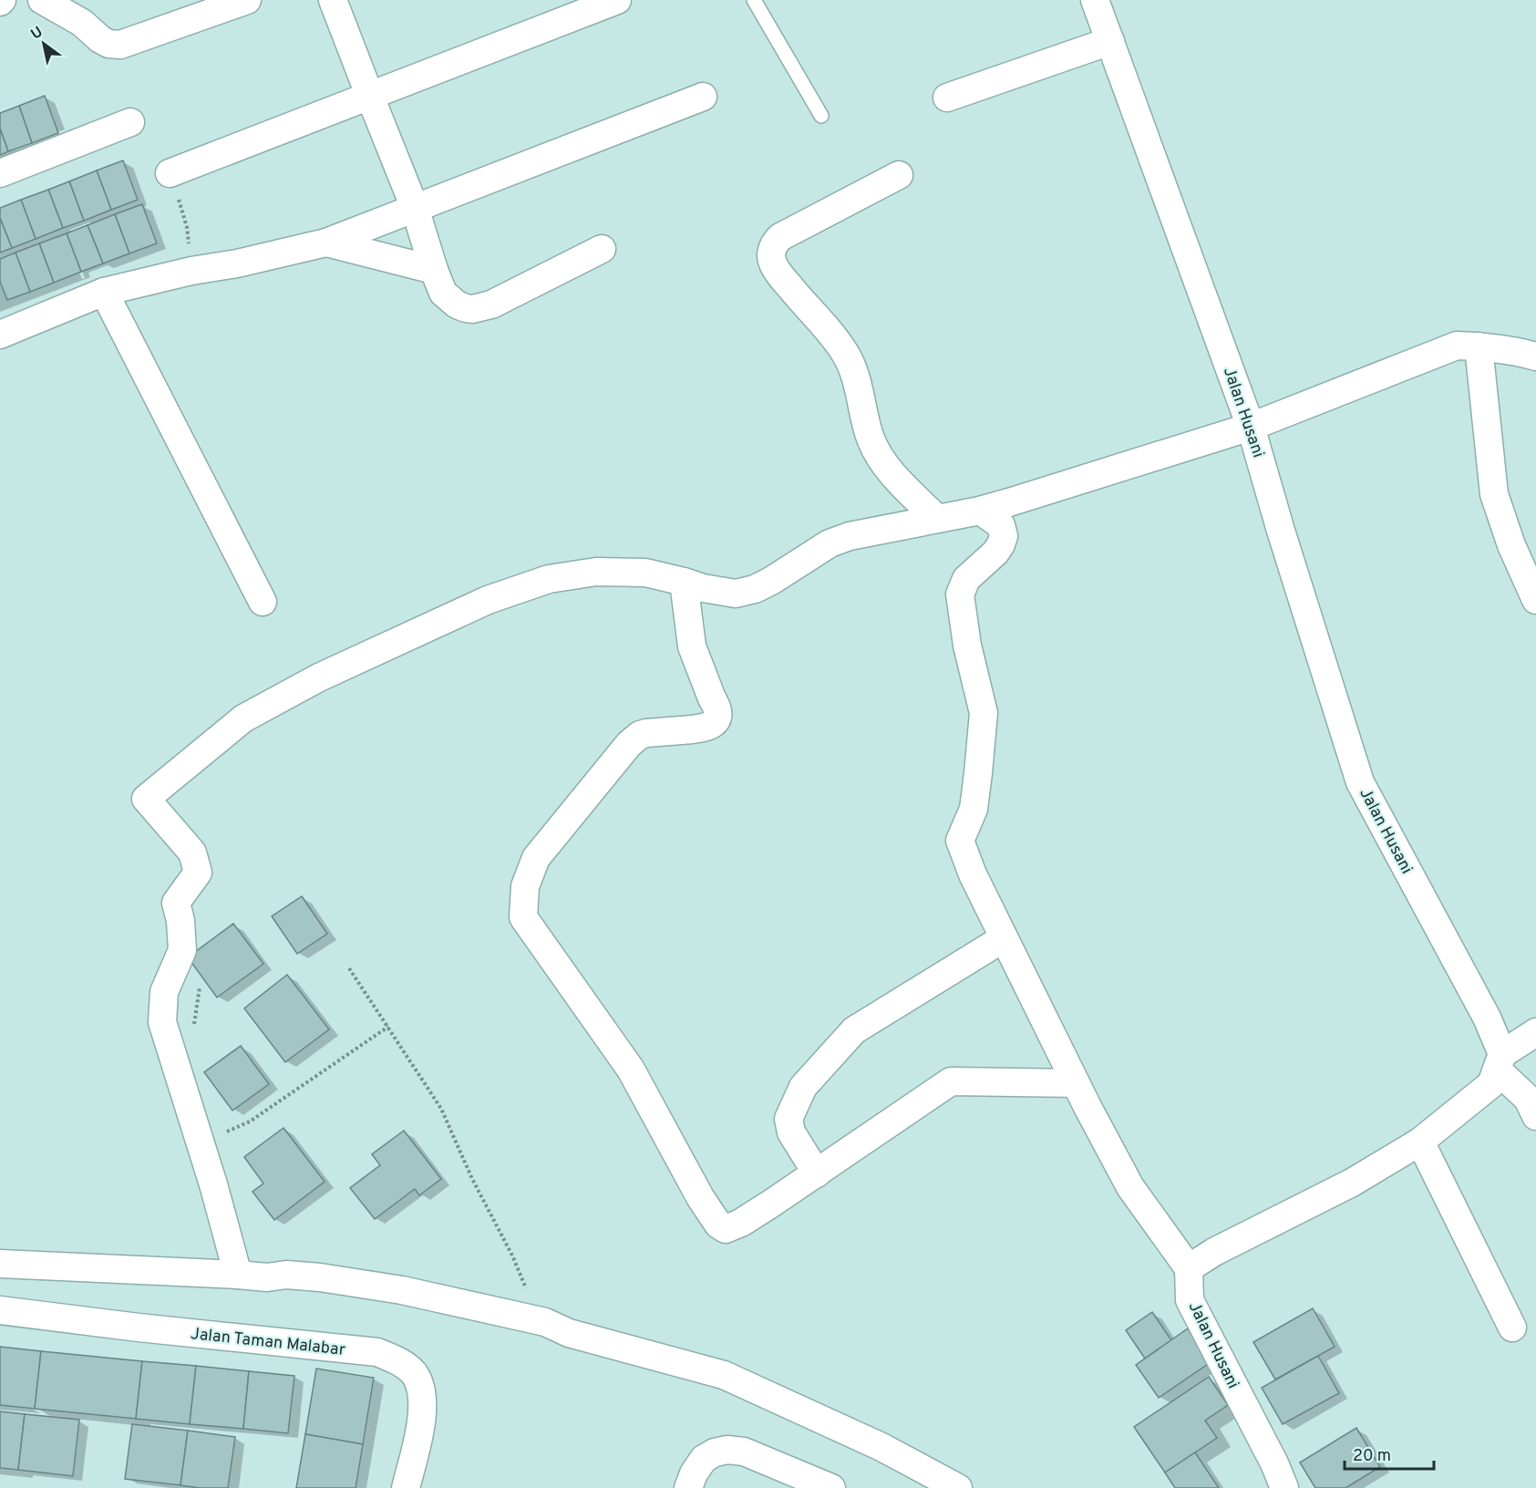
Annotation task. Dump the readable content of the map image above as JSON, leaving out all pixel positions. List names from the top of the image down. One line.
{"streets":{"street":["Jalan Husani","Jalan Taman Malabar"]},"scale_bar":"20 m","north":"top left"}
